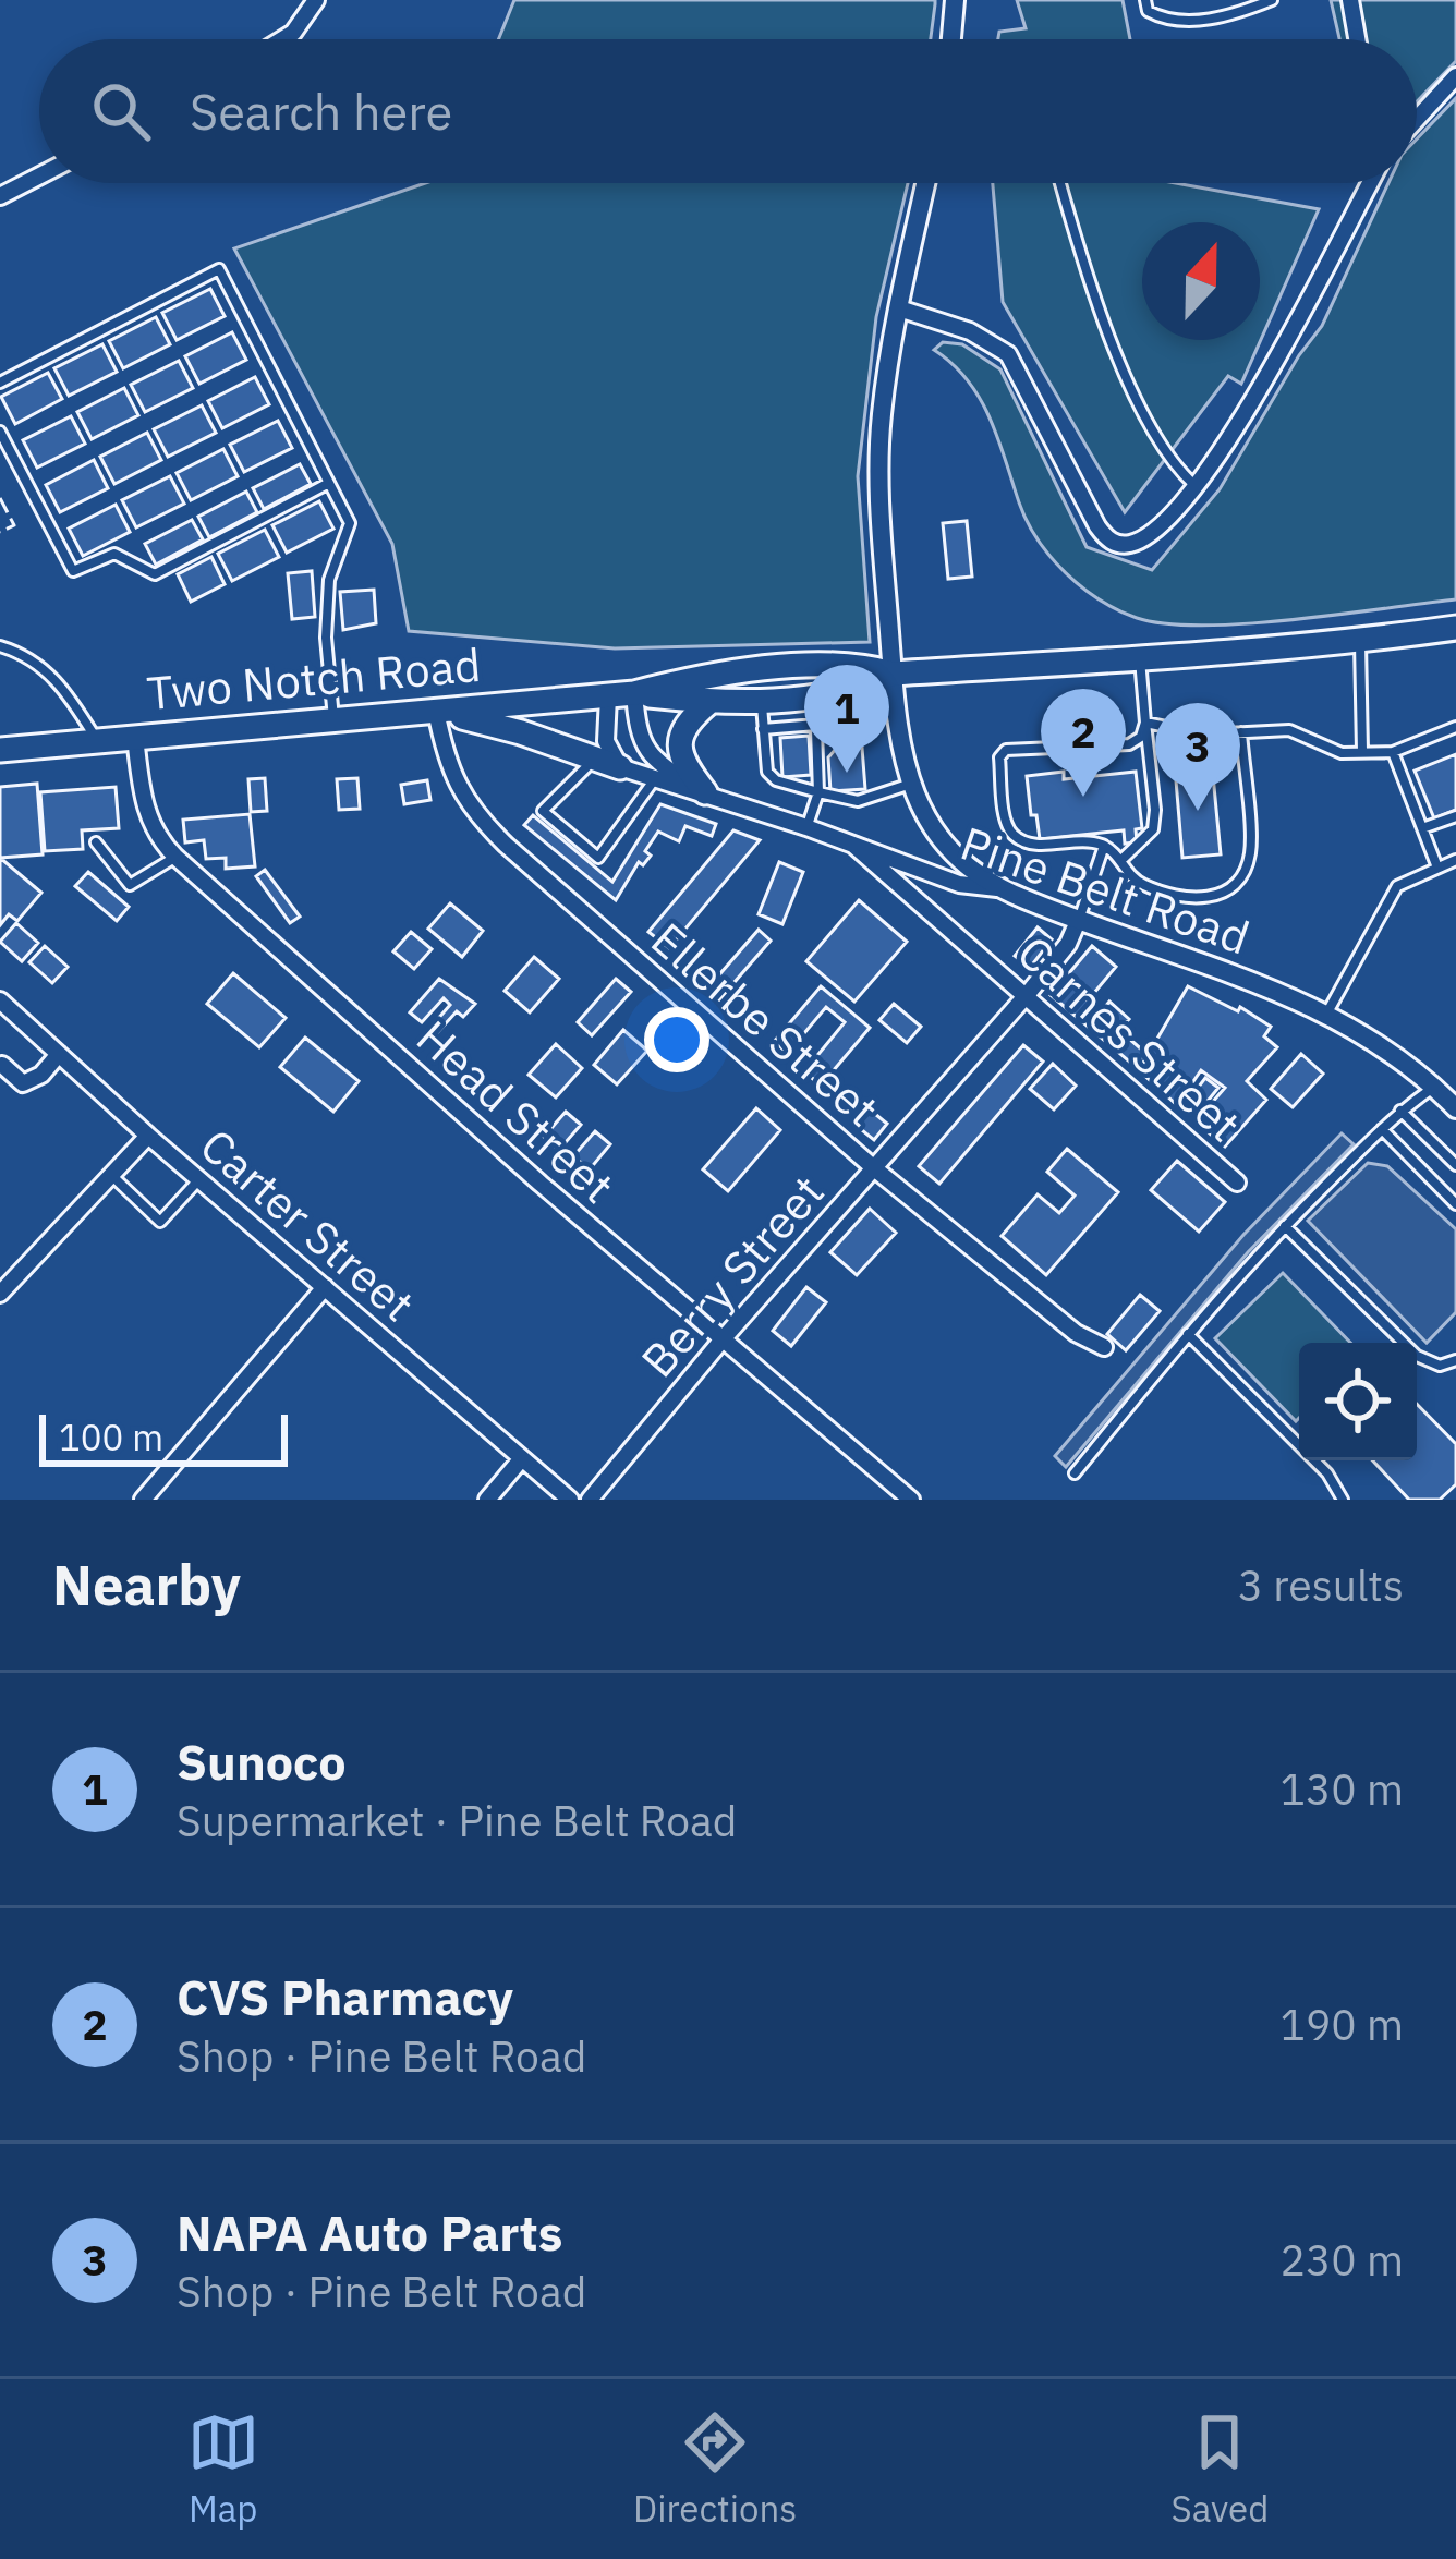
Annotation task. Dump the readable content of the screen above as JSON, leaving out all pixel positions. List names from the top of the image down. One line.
{"streets":{"main road":["Two Notch Road"],"street":["Pine Belt Road","Ellerbe Street","Carnes Street","Head Street","Carter Street","Berry Street"]},"crossings":[["Two Notch Road","Pine Belt Road"],["Two Notch Road","Ellerbe Street"],["Two Notch Road","Head Street"],["Pine Belt Road","Carnes Street"],["Pine Belt Road","Berry Street"],["Ellerbe Street","Berry Street"],["Carnes Street","Berry Street"],["Head Street","Berry Street"]],"scale_bar":"100 m","north":"top","page":{"search":"Search here","pins":["1","2","3"],"scale":"100 m","heading":["Nearby","3 results"],"list":[{"mark":"1","name":"Sunoco","note":"Supermarket · Pine Belt Road","value":"130 m"},{"mark":"2","name":"CVS Pharmacy","note":"Shop · Pine Belt Road","value":"190 m"},{"mark":"3","name":"NAPA Auto Parts","note":"Shop · Pine Belt Road","value":"230 m"}],"nav":["Map","Directions","Saved"]}}
